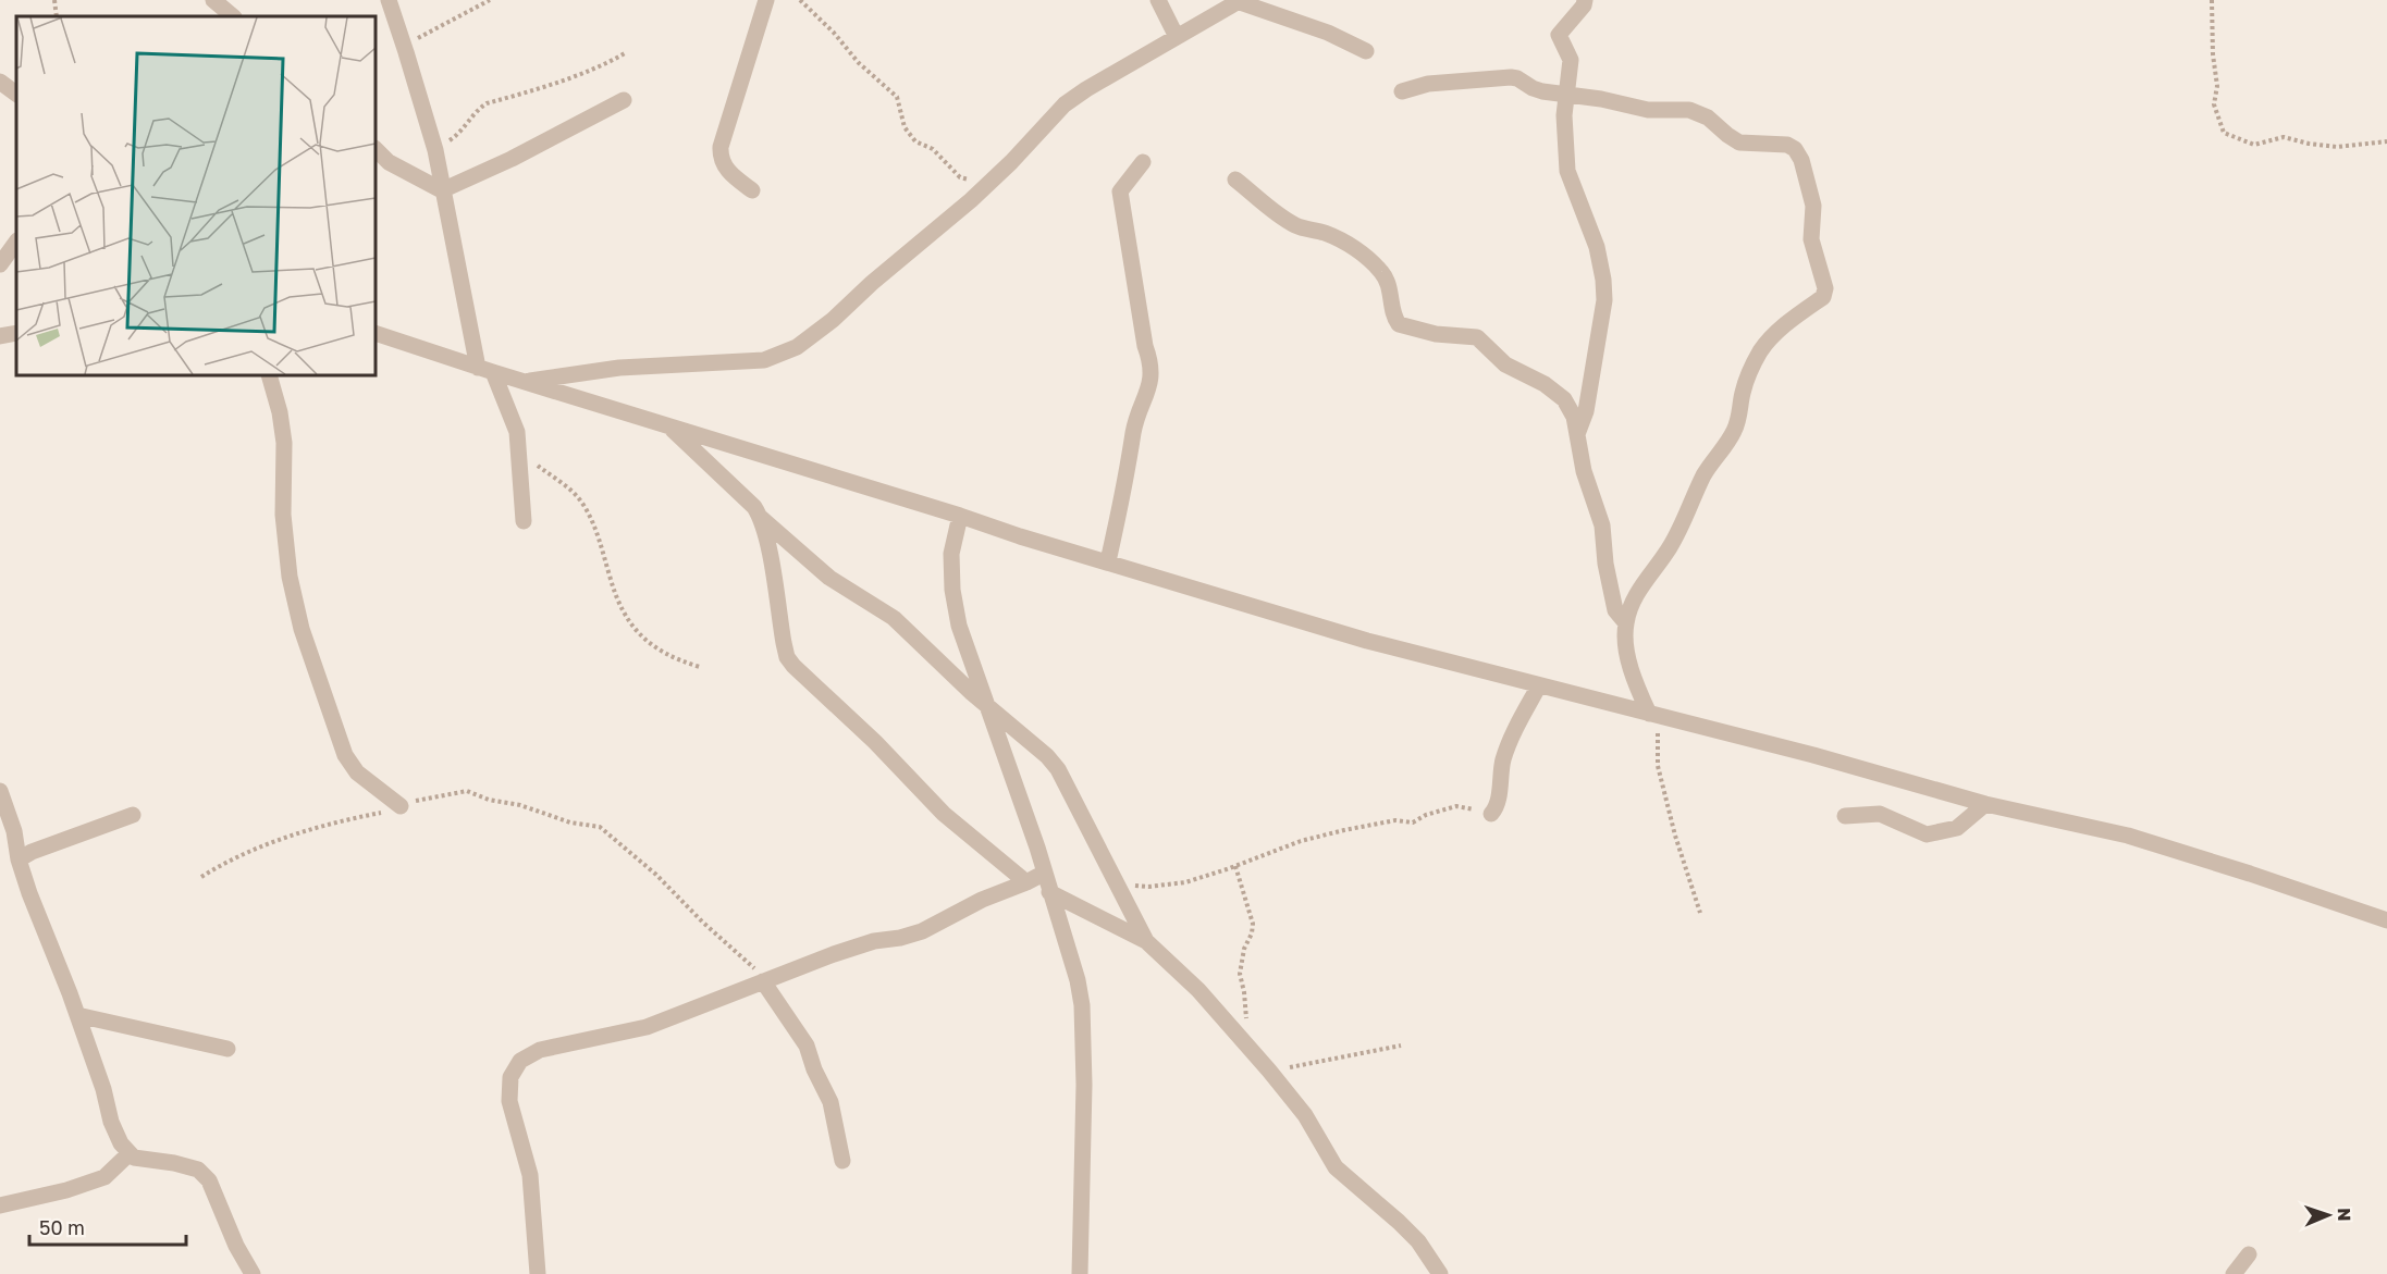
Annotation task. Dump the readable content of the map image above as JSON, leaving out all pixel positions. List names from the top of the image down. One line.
{"scale_bar":"50 m","north":"right"}
